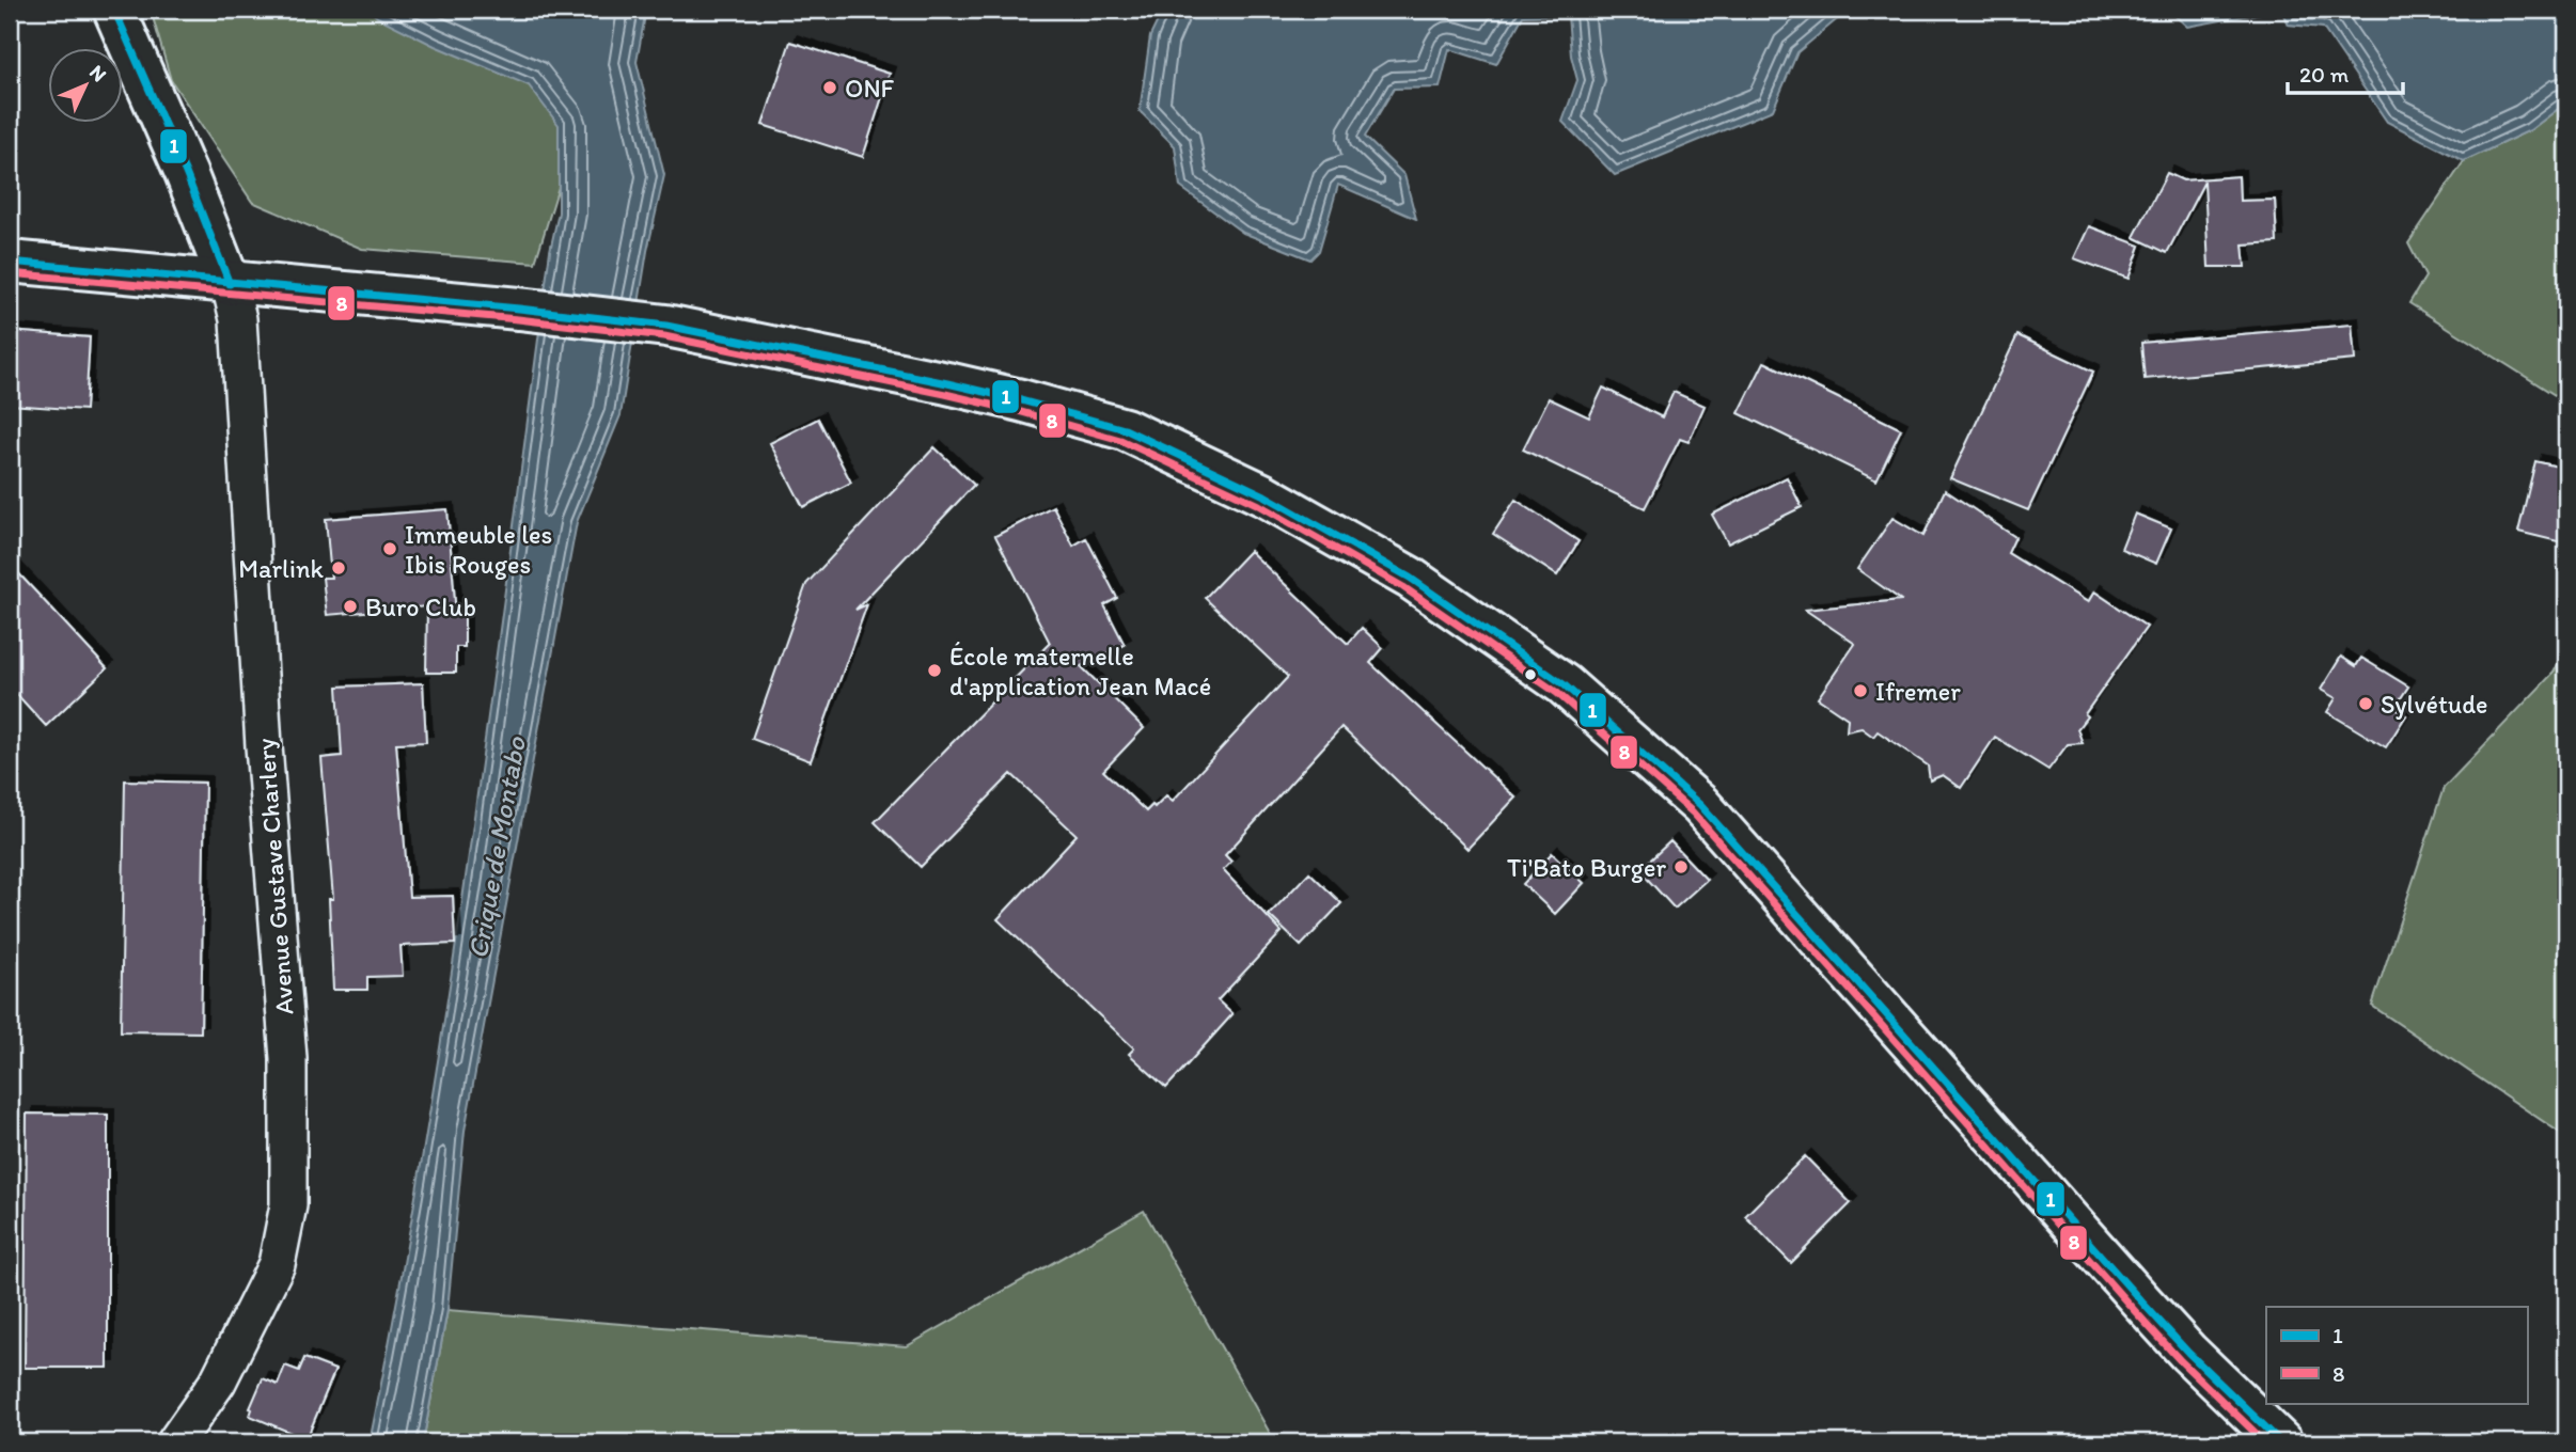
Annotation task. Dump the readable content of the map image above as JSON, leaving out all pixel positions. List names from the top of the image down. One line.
{"streets":{"street":["Avenue Gustave Charlery"]},"water":["Crique de Montabo"],"places":["ONF","Immeuble les Ibis Rouges","Marlink","Buro Club","École maternelle d'application Jean Macé","Ifremer","Sylvétude","Ti'Bato Burger"],"lines":["transit line 1","transit line 8"],"legend":["1","8"],"scale_bar":"20 m","north":"top right"}
